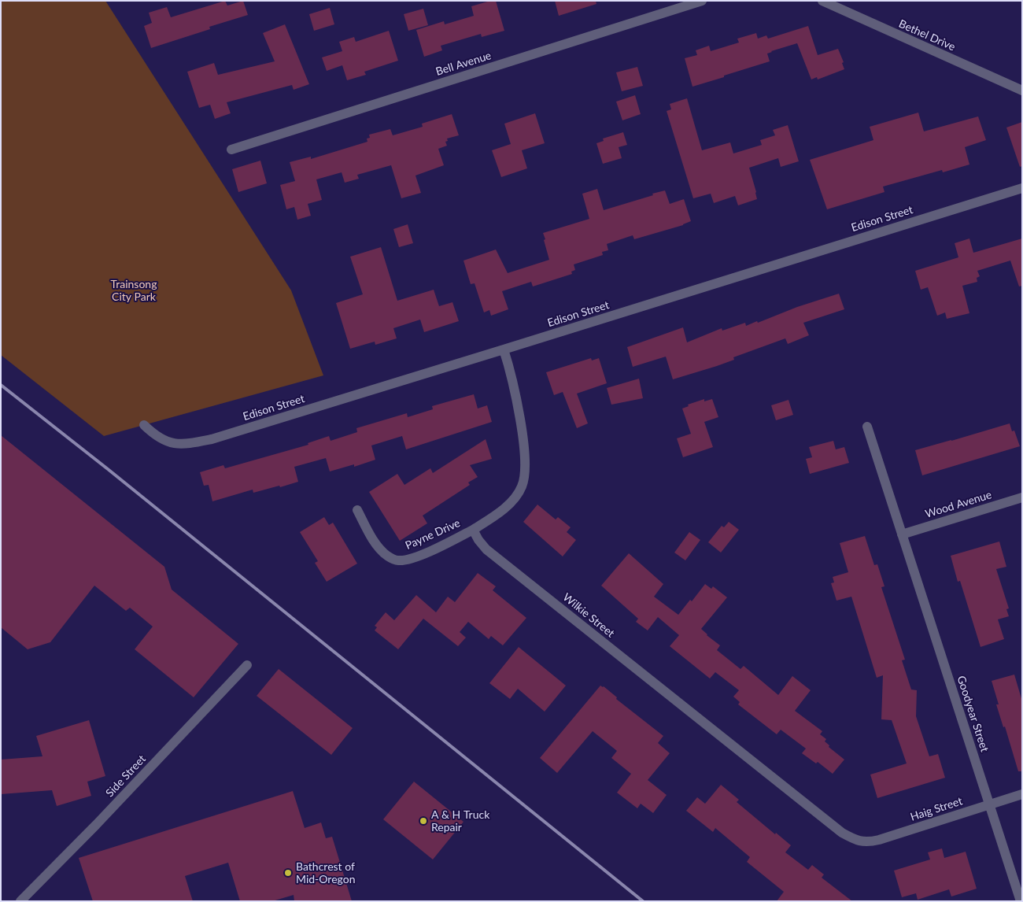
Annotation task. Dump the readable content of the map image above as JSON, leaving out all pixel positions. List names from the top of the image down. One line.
{"streets":{"street":["Bethel Drive","Bell Avenue","Edison Street","Wood Avenue","Payne Drive","Wilkie Street","Goodyear Street","Side Street","Haig Street"]},"crossings":[["Wood Avenue","Goodyear Street"],["Payne Drive","Wilkie Street"],["Wilkie Street","Haig Street"],["Goodyear Street","Haig Street"]],"parks":["Trainsong City Park"],"places":["A & H Truck Repair","Bathcrest of Mid-Oregon"]}
